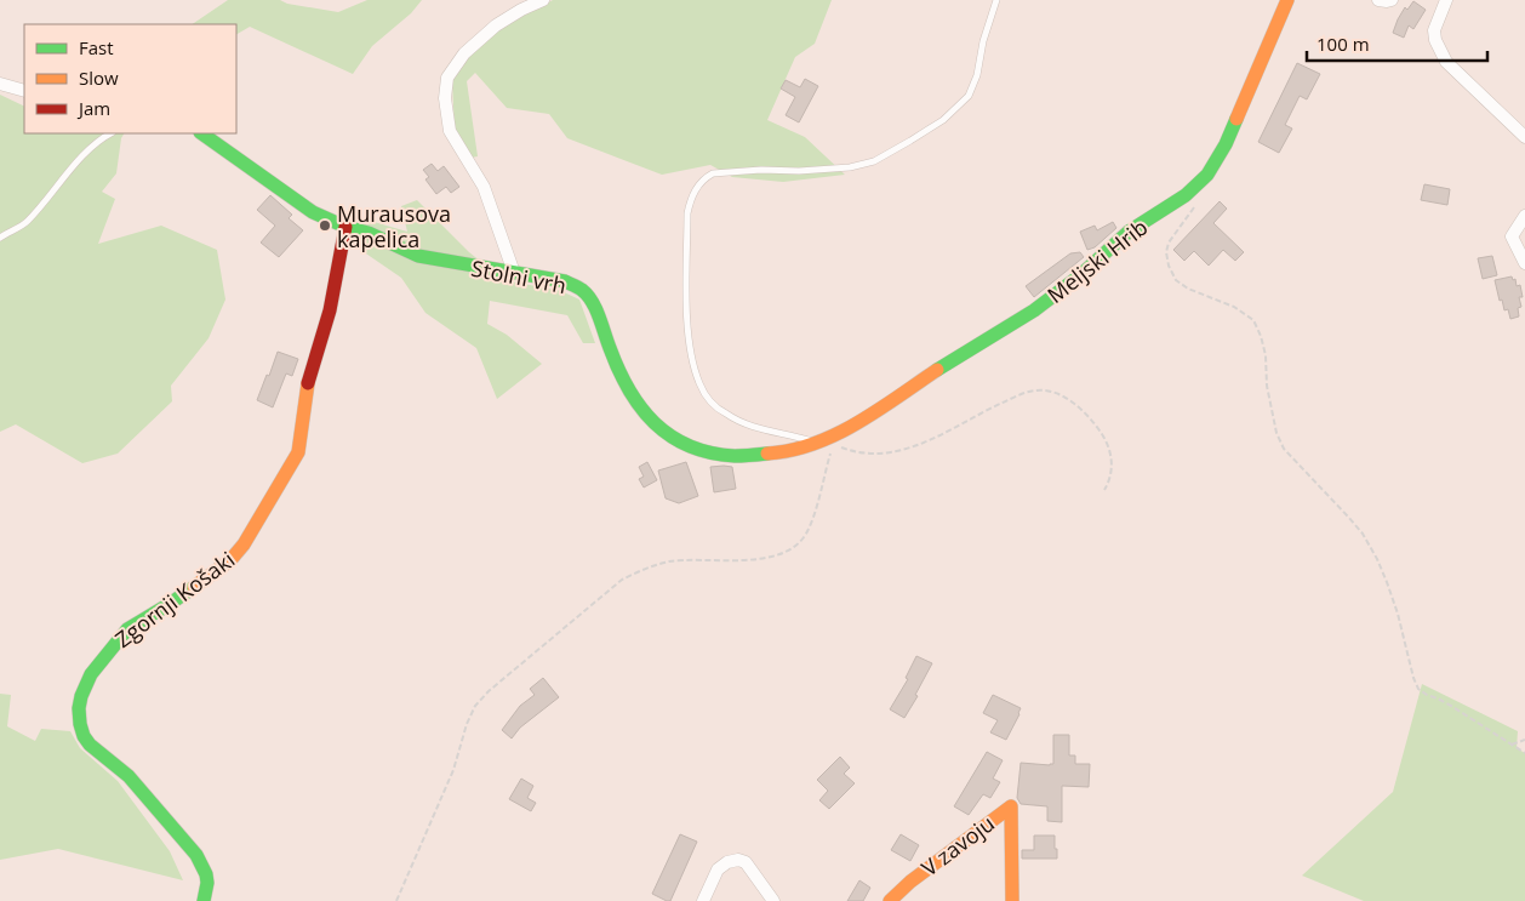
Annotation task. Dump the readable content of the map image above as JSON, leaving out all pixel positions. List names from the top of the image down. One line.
{"streets":{"street":["Meljski Hrib","Stolni vrh","Zgornji Košaki","V zavoju"]},"crossings":[["Meljski Hrib","Stolni vrh"],["Stolni vrh","Zgornji Košaki"]],"places":["Murausova kapelica"],"legend":["Fast","Slow","Jam"],"scale_bar":"100 m"}
